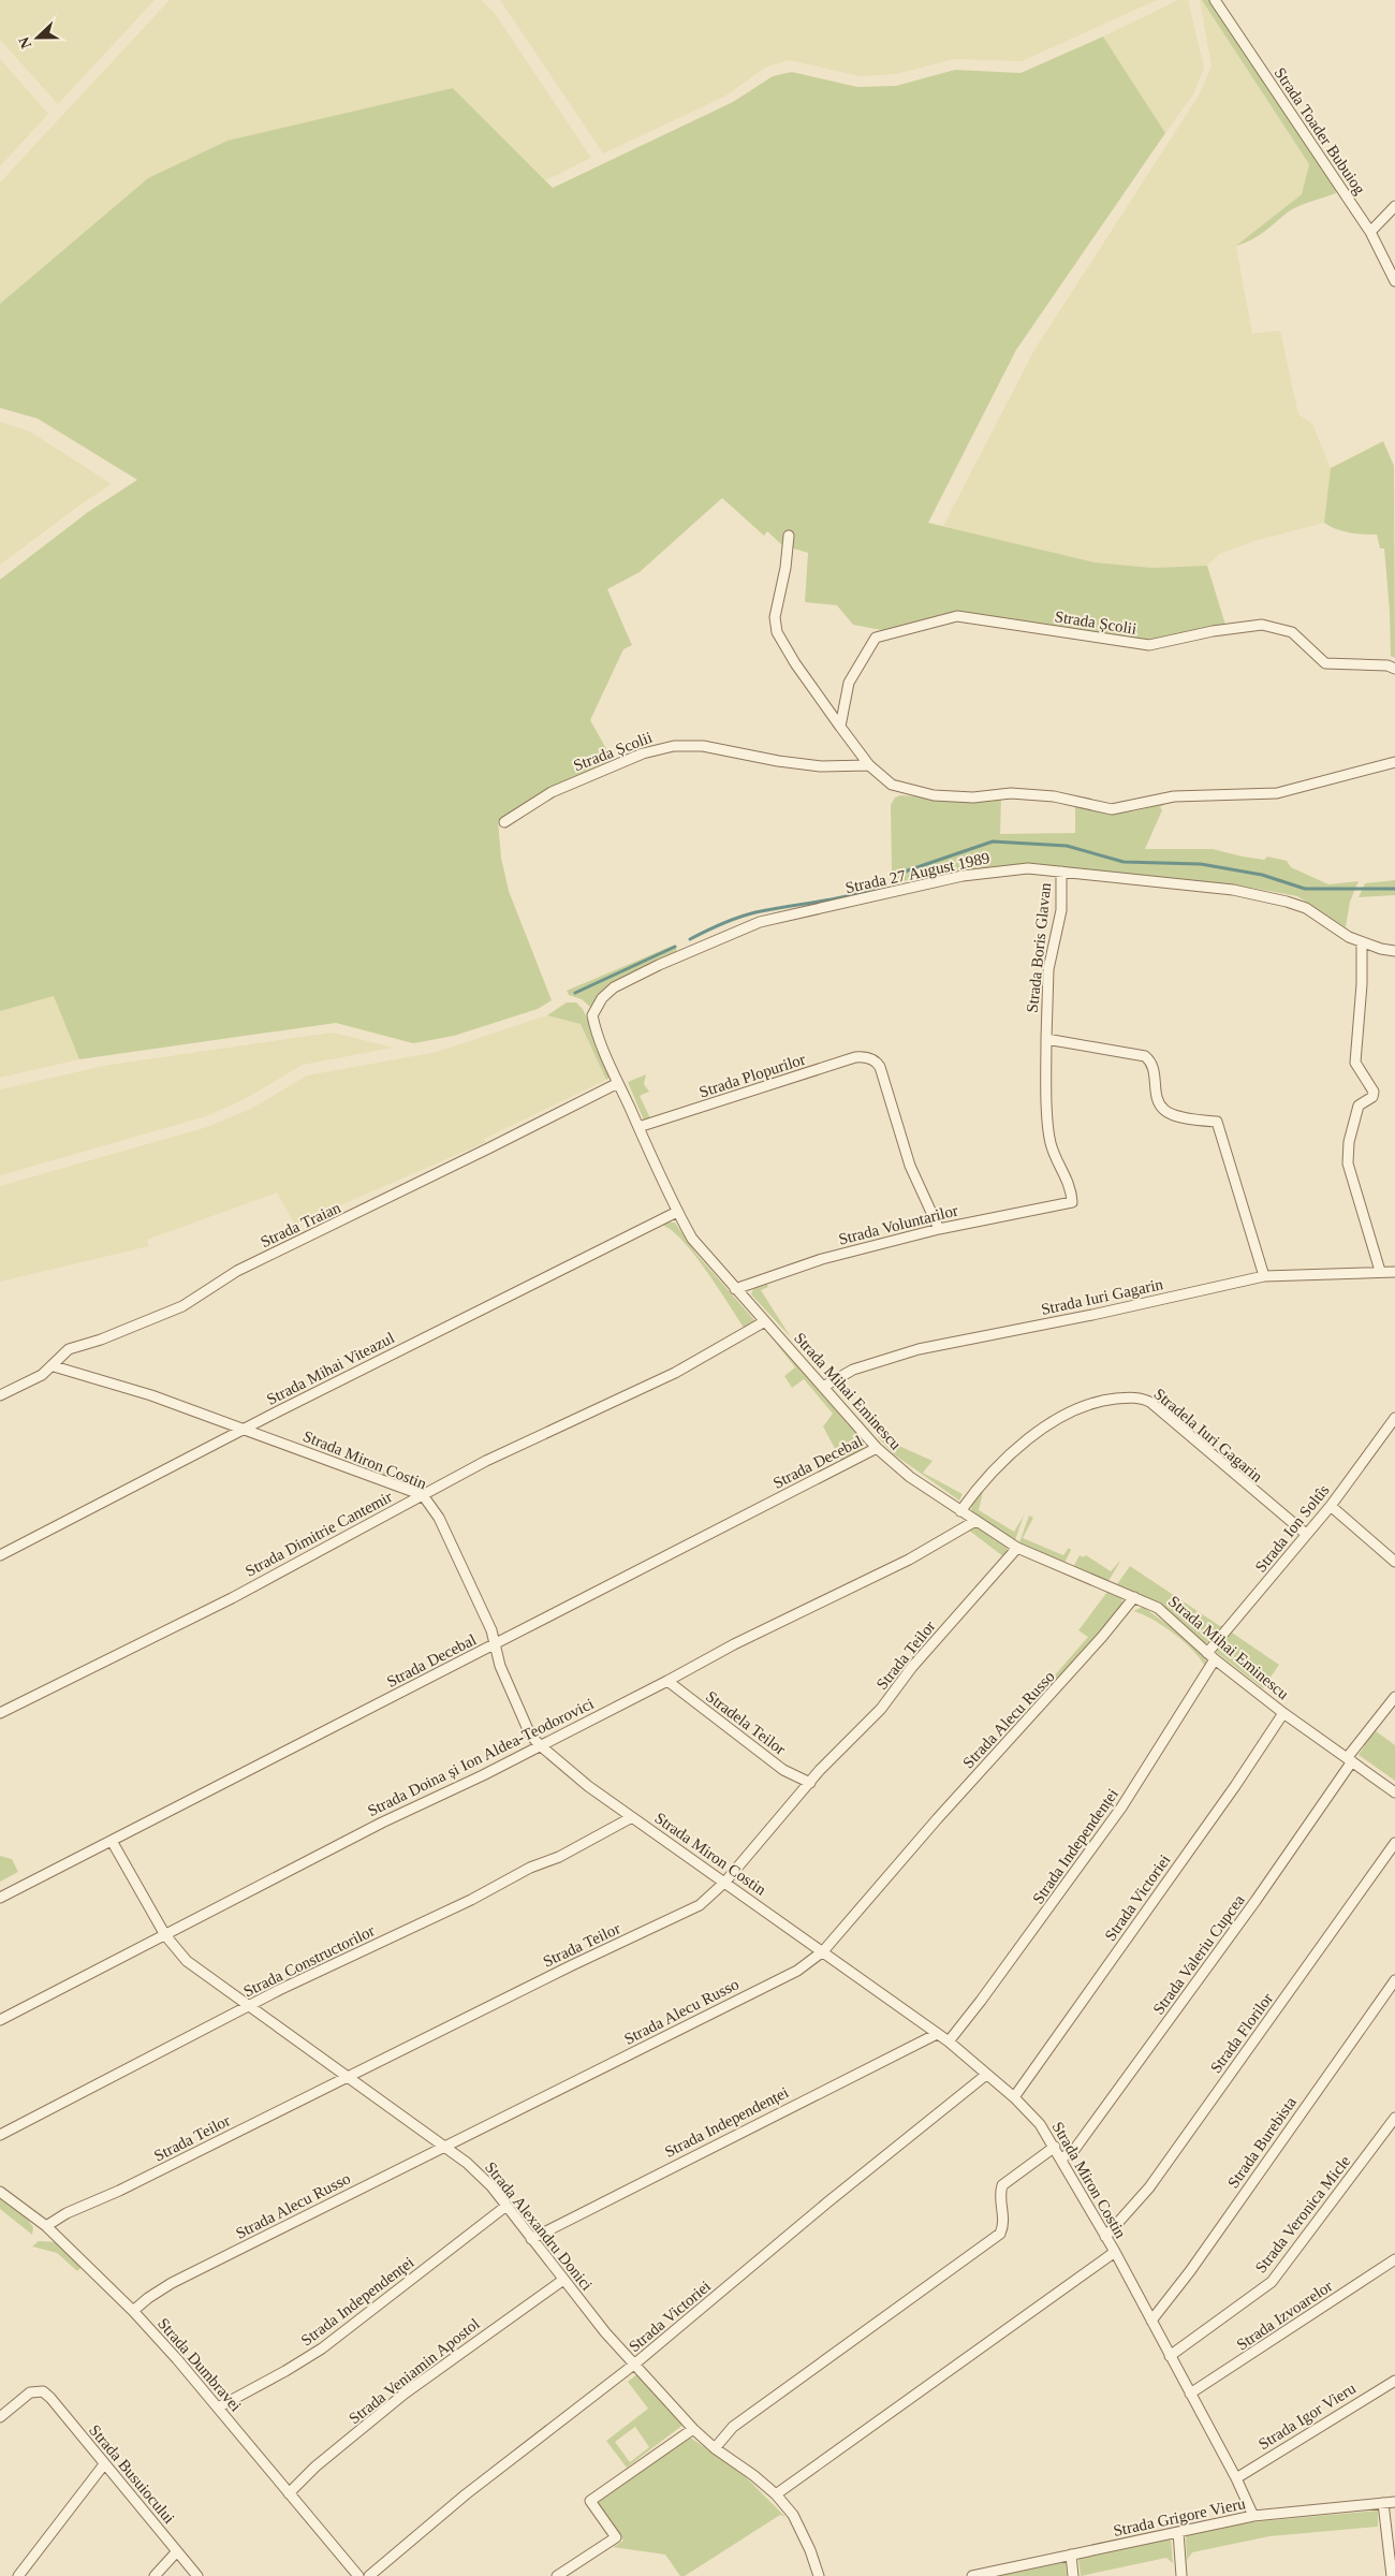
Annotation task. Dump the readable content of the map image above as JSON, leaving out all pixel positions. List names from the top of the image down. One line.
{"streets":{"street":["Strada Toader Bubuiog","Strada Școlii","Strada 27 August 1989","Strada Boris Glavan","Strada Plopurilor","Strada Traian","Strada Voluntarilor","Strada Iuri Gagarin","Strada Mihai Viteazul","Strada Mihai Eminescu","Stradela Iuri Gagarin","Strada Miron Costin","Strada Decebal","Strada Ion Soltîs","Strada Dimitrie Cantemir","Strada Teilor","Strada Alecu Russo","Stradela Teilor","Strada Doina și Ion Aldea-Teodorovici","Strada Independenței","Strada Victoriei","Strada Valeriu Cupcea","Strada Constructorilor","Strada Florilor","Strada Burebista","Strada Veronica Micle","Strada Alexandru Donici","Strada Independenţei","Strada Izvoarelor","Strada Dumbravei","Strada Veniamin Apostol","Strada Igor Vieru","Strada Busuiocului","Strada Grigore Vieru"]},"crossings":[["Strada 27 August 1989","Strada Boris Glavan"],["Strada 27 August 1989","Strada Mihai Eminescu"],["Strada Boris Glavan","Strada Voluntarilor"],["Strada Plopurilor","Strada Voluntarilor"],["Strada Plopurilor","Strada Mihai Eminescu"],["Strada Traian","Strada Mihai Eminescu"],["Strada Traian","Strada Miron Costin"],["Strada Voluntarilor","Strada Mihai Eminescu"],["Strada Iuri Gagarin","Strada Mihai Eminescu"],["Strada Mihai Viteazul","Strada Mihai Eminescu"],["Strada Mihai Viteazul","Strada Miron Costin"],["Strada Mihai Eminescu","Stradela Iuri Gagarin"],["Strada Mihai Eminescu","Strada Decebal"],["Strada Mihai Eminescu","Strada Ion Soltîs"],["Strada Mihai Eminescu","Strada Dimitrie Cantemir"],["Strada Mihai Eminescu","Strada Teilor"],["Strada Mihai Eminescu","Strada Alecu Russo"],["Strada Mihai Eminescu","Strada Doina și Ion Aldea-Teodorovici"],["Strada Mihai Eminescu","Strada Independenței"],["Strada Mihai Eminescu","Strada Victoriei"],["Strada Mihai Eminescu","Strada Valeriu Cupcea"],["Stradela Iuri Gagarin","Strada Ion Soltîs"],["Strada Miron Costin","Strada Decebal"],["Strada Miron Costin","Strada Dimitrie Cantemir"],["Strada Miron Costin","Strada Teilor"],["Strada Miron Costin","Strada Alecu Russo"],["Strada Miron Costin","Strada Doina și Ion Aldea-Teodorovici"],["Strada Miron Costin","Strada Independenței"],["Strada Miron Costin","Strada Victoriei"],["Strada Miron Costin","Strada Valeriu Cupcea"],["Strada Miron Costin","Strada Constructorilor"],["Strada Miron Costin","Strada Florilor"],["Strada Miron Costin","Strada Burebista"],["Strada Miron Costin","Strada Veronica Micle"],["Strada Miron Costin","Strada Izvoarelor"],["Strada Miron Costin","Strada Igor Vieru"],["Strada Miron Costin","Strada Grigore Vieru"],["Strada Decebal","Strada Alexandru Donici"],["Strada Ion Soltîs","Strada Independenței"],["Strada Teilor","Stradela Teilor"],["Strada Teilor","Strada Alexandru Donici"],["Strada Teilor","Strada Dumbravei"],["Strada Alecu Russo","Strada Alexandru Donici"],["Strada Alecu Russo","Strada Dumbravei"],["Stradela Teilor","Strada Doina și Ion Aldea-Teodorovici"],["Strada Doina și Ion Aldea-Teodorovici","Strada Alexandru Donici"],["Strada Independenței","Strada Alexandru Donici"],["Strada Victoriei","Strada Alexandru Donici"],["Strada Constructorilor","Strada Alexandru Donici"],["Strada Alexandru Donici","Strada Independenţei"],["Strada Alexandru Donici","Strada Veniamin Apostol"],["Strada Independenţei","Strada Dumbravei"],["Strada Dumbravei","Strada Veniamin Apostol"]],"north":"left"}
